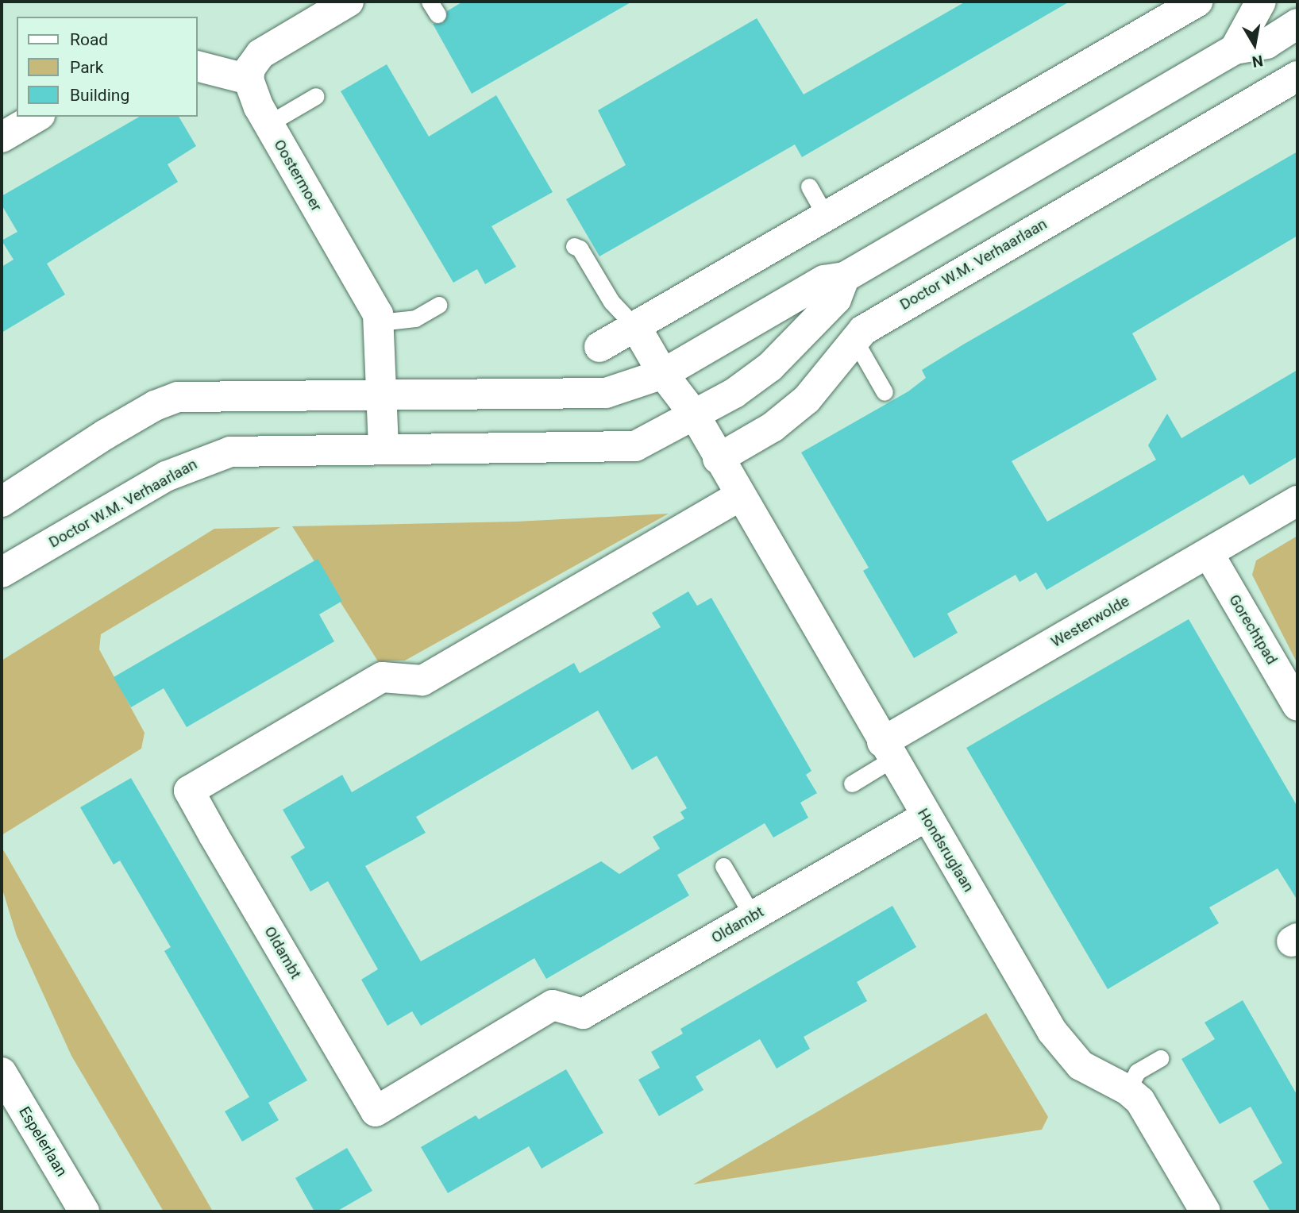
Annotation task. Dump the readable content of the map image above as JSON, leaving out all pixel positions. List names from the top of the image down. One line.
{"streets":{"street":["Oostermoer","Doctor W.M. Verhaarlaan","Westerwolde","Gorechtpad","Hondsruglaan","Oldambt","Espelerlaan"]},"crossings":[["Doctor W.M. Verhaarlaan","Hondsruglaan"],["Westerwolde","Gorechtpad"],["Westerwolde","Hondsruglaan"],["Hondsruglaan","Oldambt"]],"legend":["Road","Park","Building"],"north":"bottom"}
